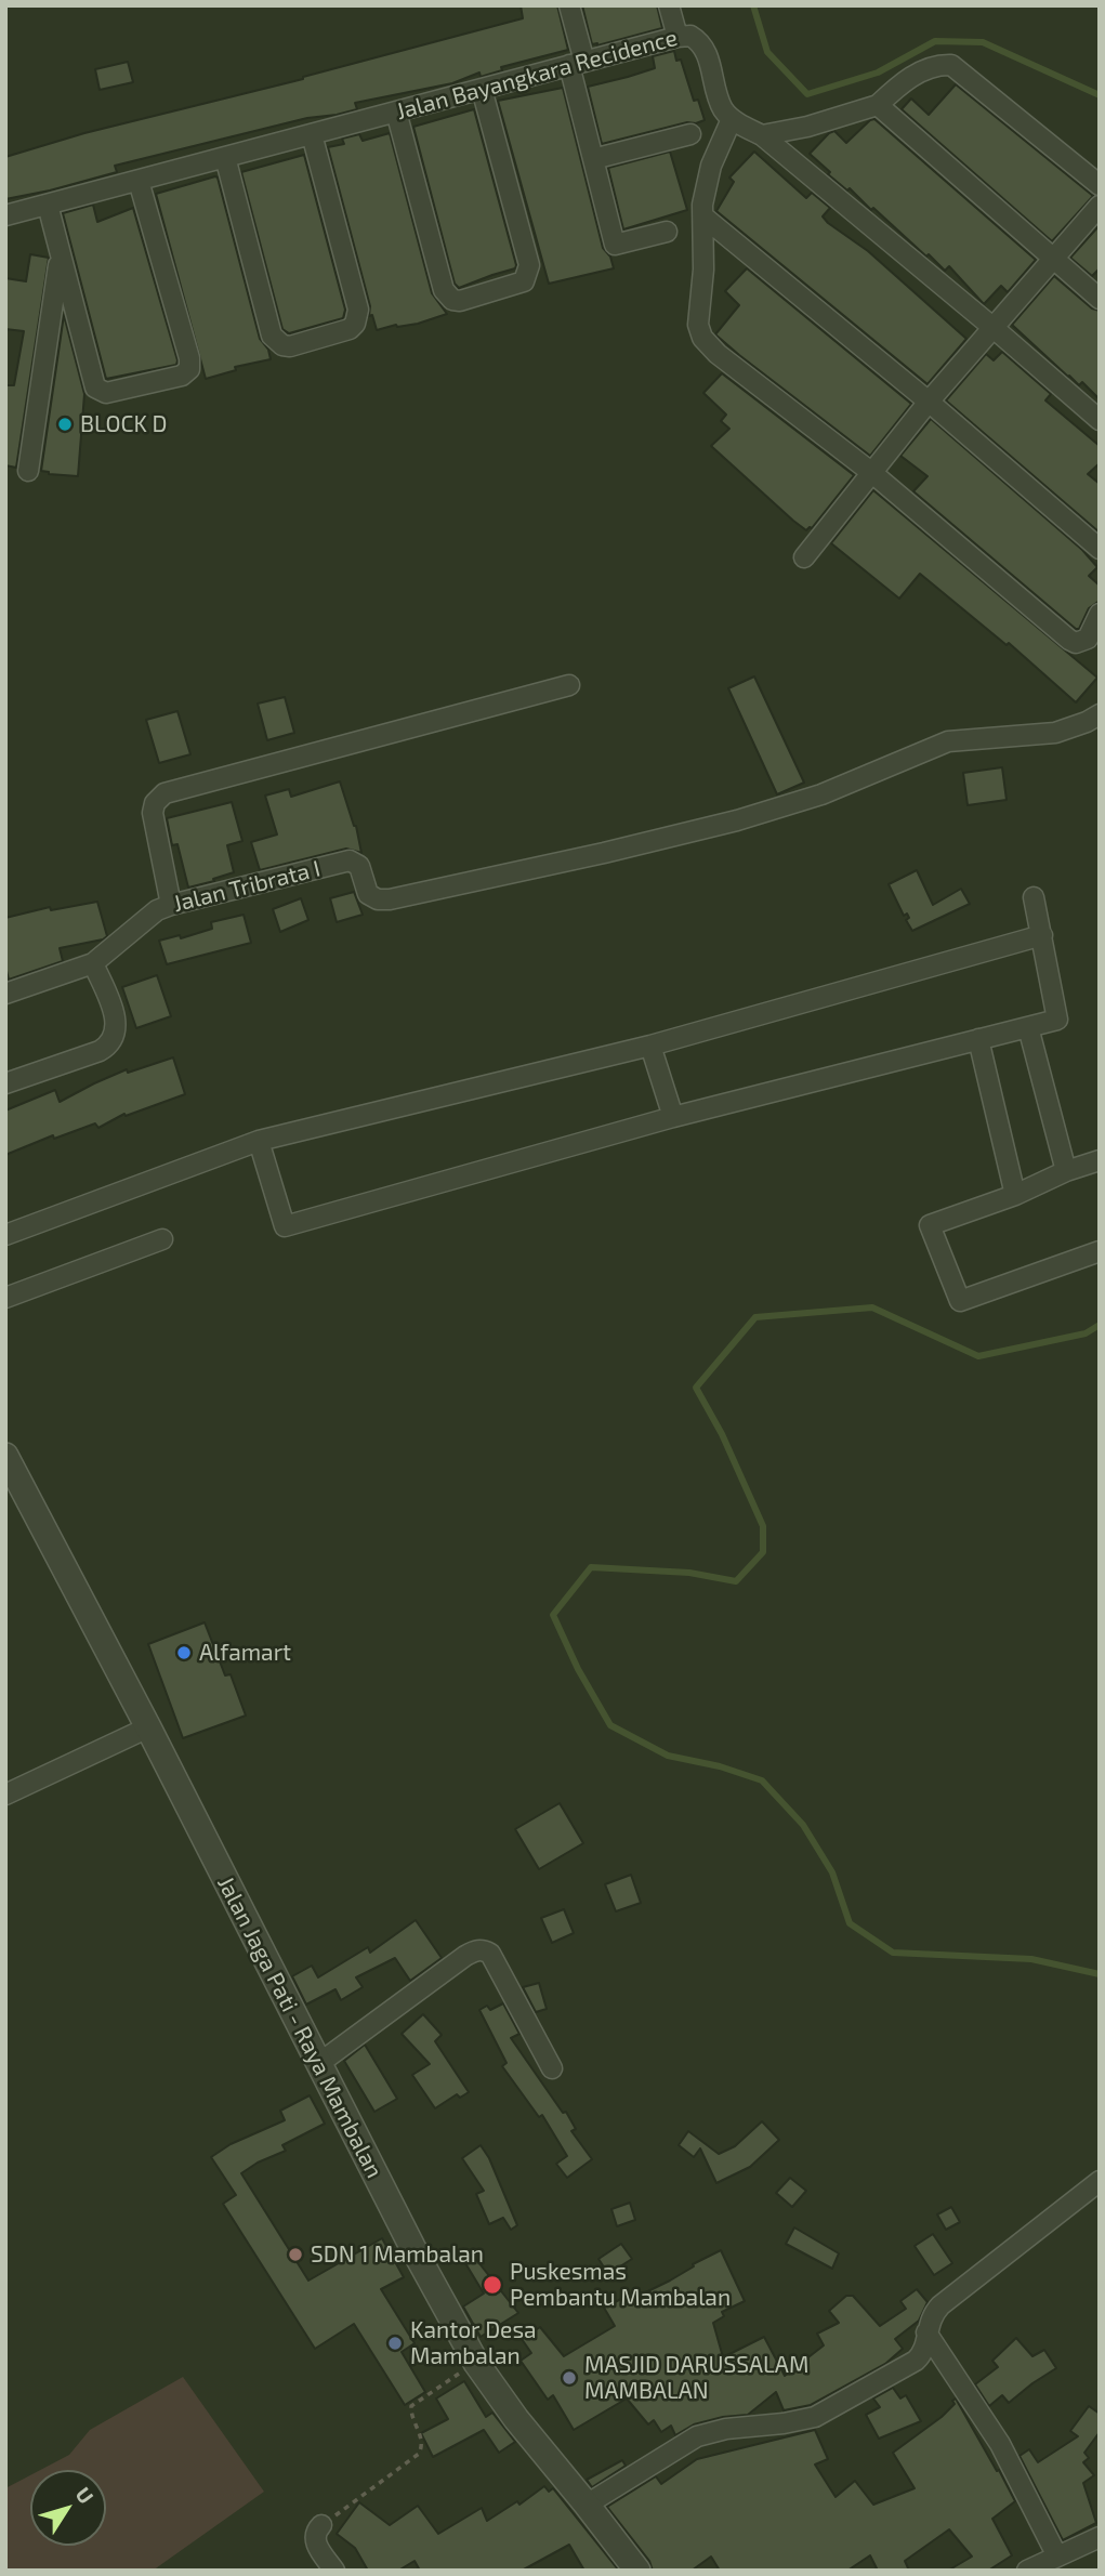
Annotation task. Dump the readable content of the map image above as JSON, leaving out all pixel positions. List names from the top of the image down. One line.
{"streets":{"street":["Jalan Bayangkara Recidence","Jalan Tribrata I","Jalan Jaga Pati - Raya Mambalan"]},"places":["BLOCK D","Alfamart","SDN 1 Mambalan","Puskesmas Pembantu Mambalan","Kantor Desa Mambalan","MASJID DARUSSALAM MAMBALAN"],"north":"top right"}
